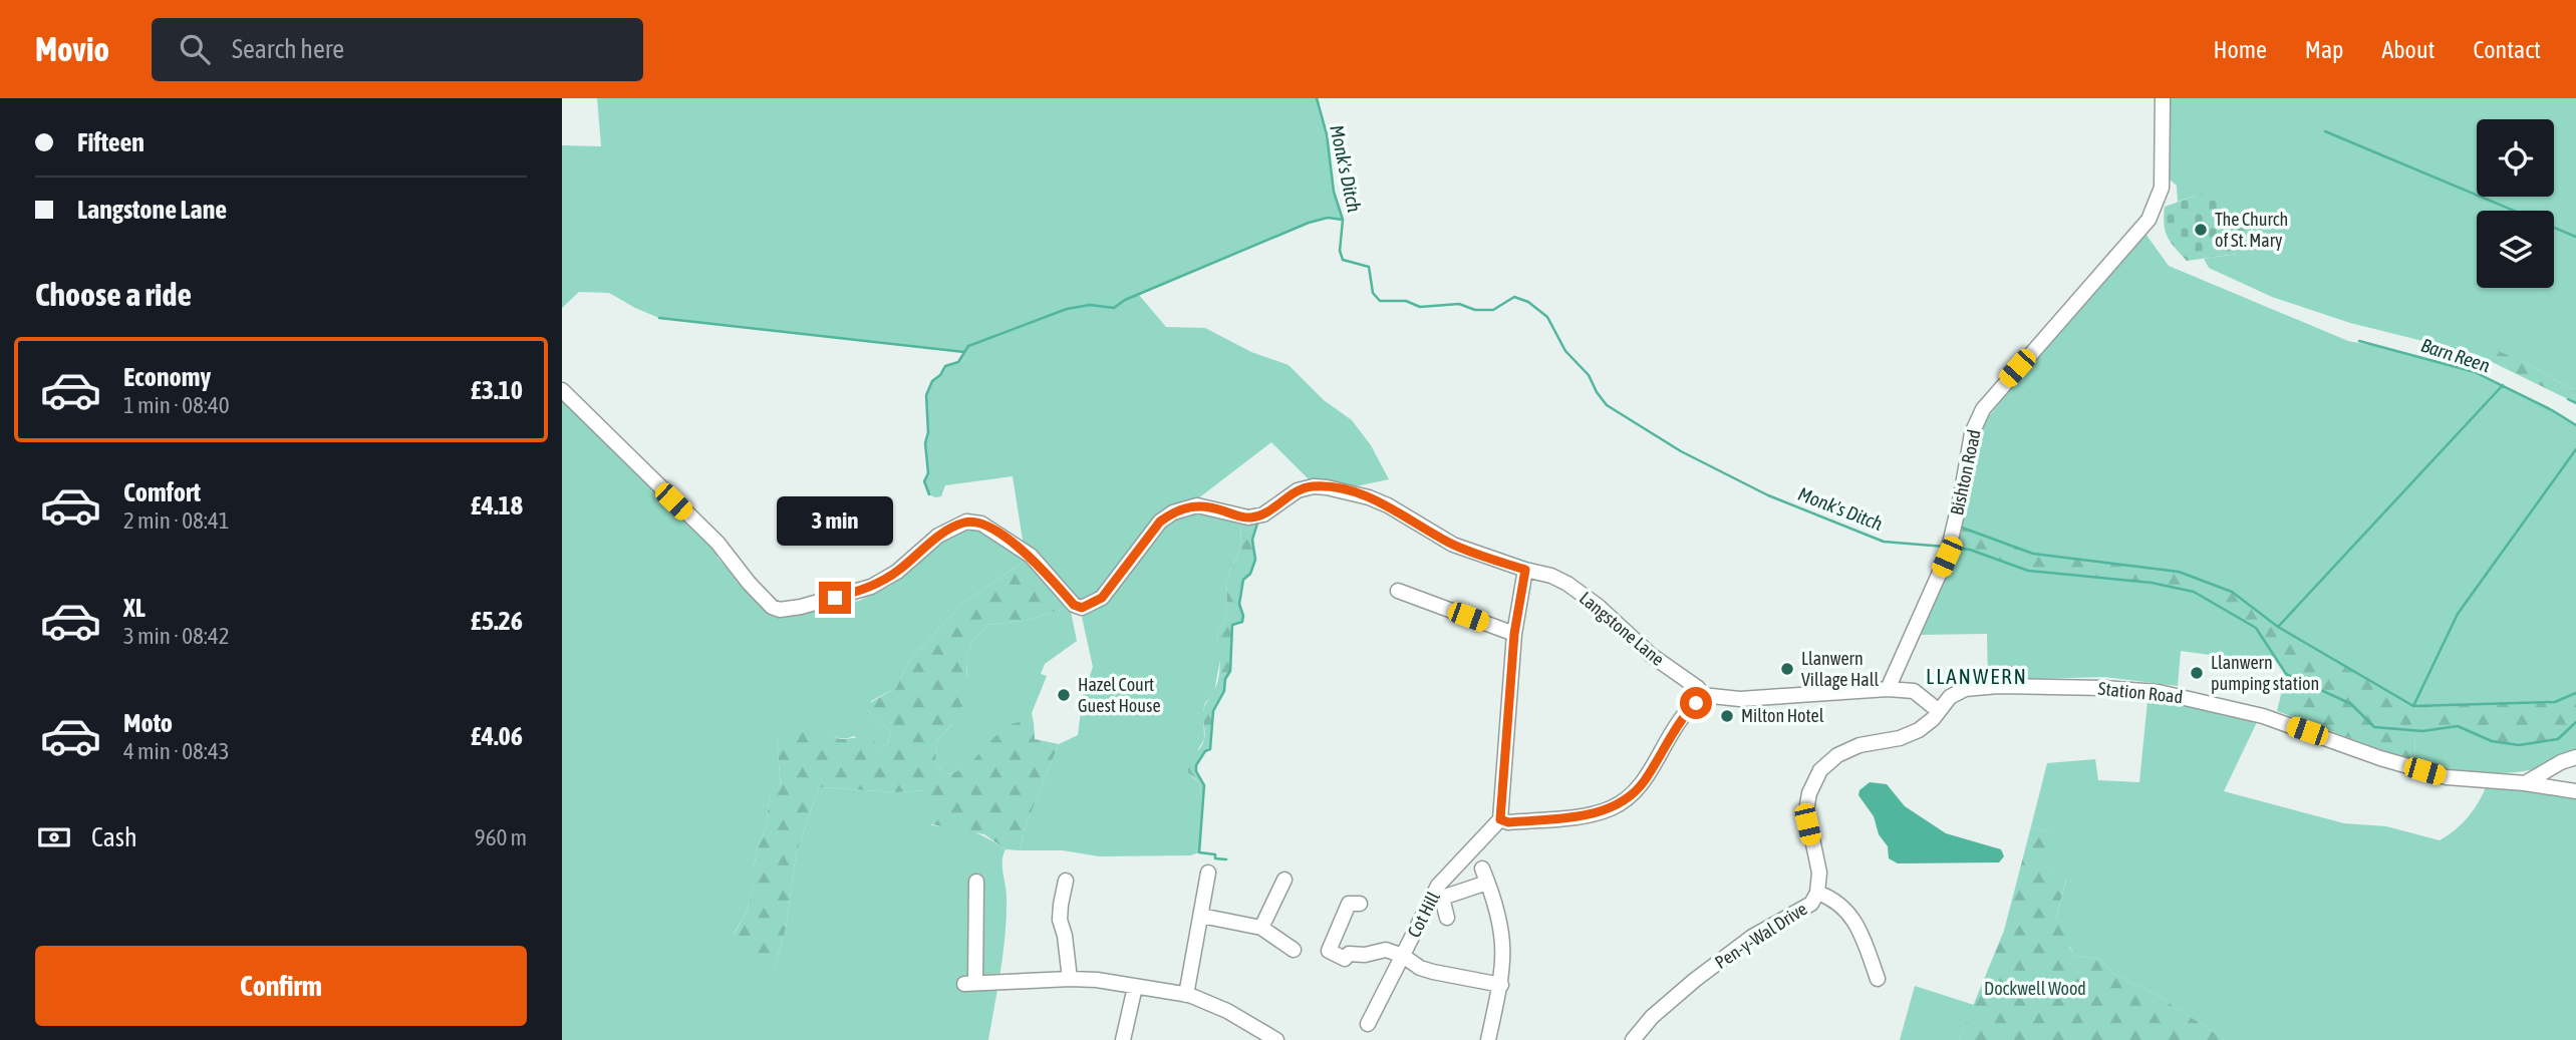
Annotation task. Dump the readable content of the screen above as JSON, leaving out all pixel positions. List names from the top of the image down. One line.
{"streets":{"street":["Bishton Road","Langstone Lane","Station Road","Cot Hill","Pen-y-Wal Drive"]},"crossings":[["Station Road","Pen-y-Wal Drive"]],"districts":["LLANWERN"],"water":["Monk's Ditch","Barn Reen"],"parks":["Dockwell Wood"],"places":["The Church of St. Mary","Llanwern Village Hall","Llanwern pumping station","Hazel Court Guest House","Milton Hotel"],"page":{"header":"Movio","search":"Search here","nav":["Home","Map","About","Contact"],"banner":["Fifteen","Langstone Lane"],"heading":"Choose a ride","list":[{"name":"Economy","note":"1 min · 08:40","value":"£3.10"},{"name":"Comfort","note":"2 min · 08:41","value":"£4.18"},{"name":"XL","note":"3 min · 08:42","value":"£5.26"},{"name":"Moto","note":"4 min · 08:43","value":"£4.06"}],"bubble":"3 min","pay":["Cash","960 m"],"buttons":"Confirm"}}
